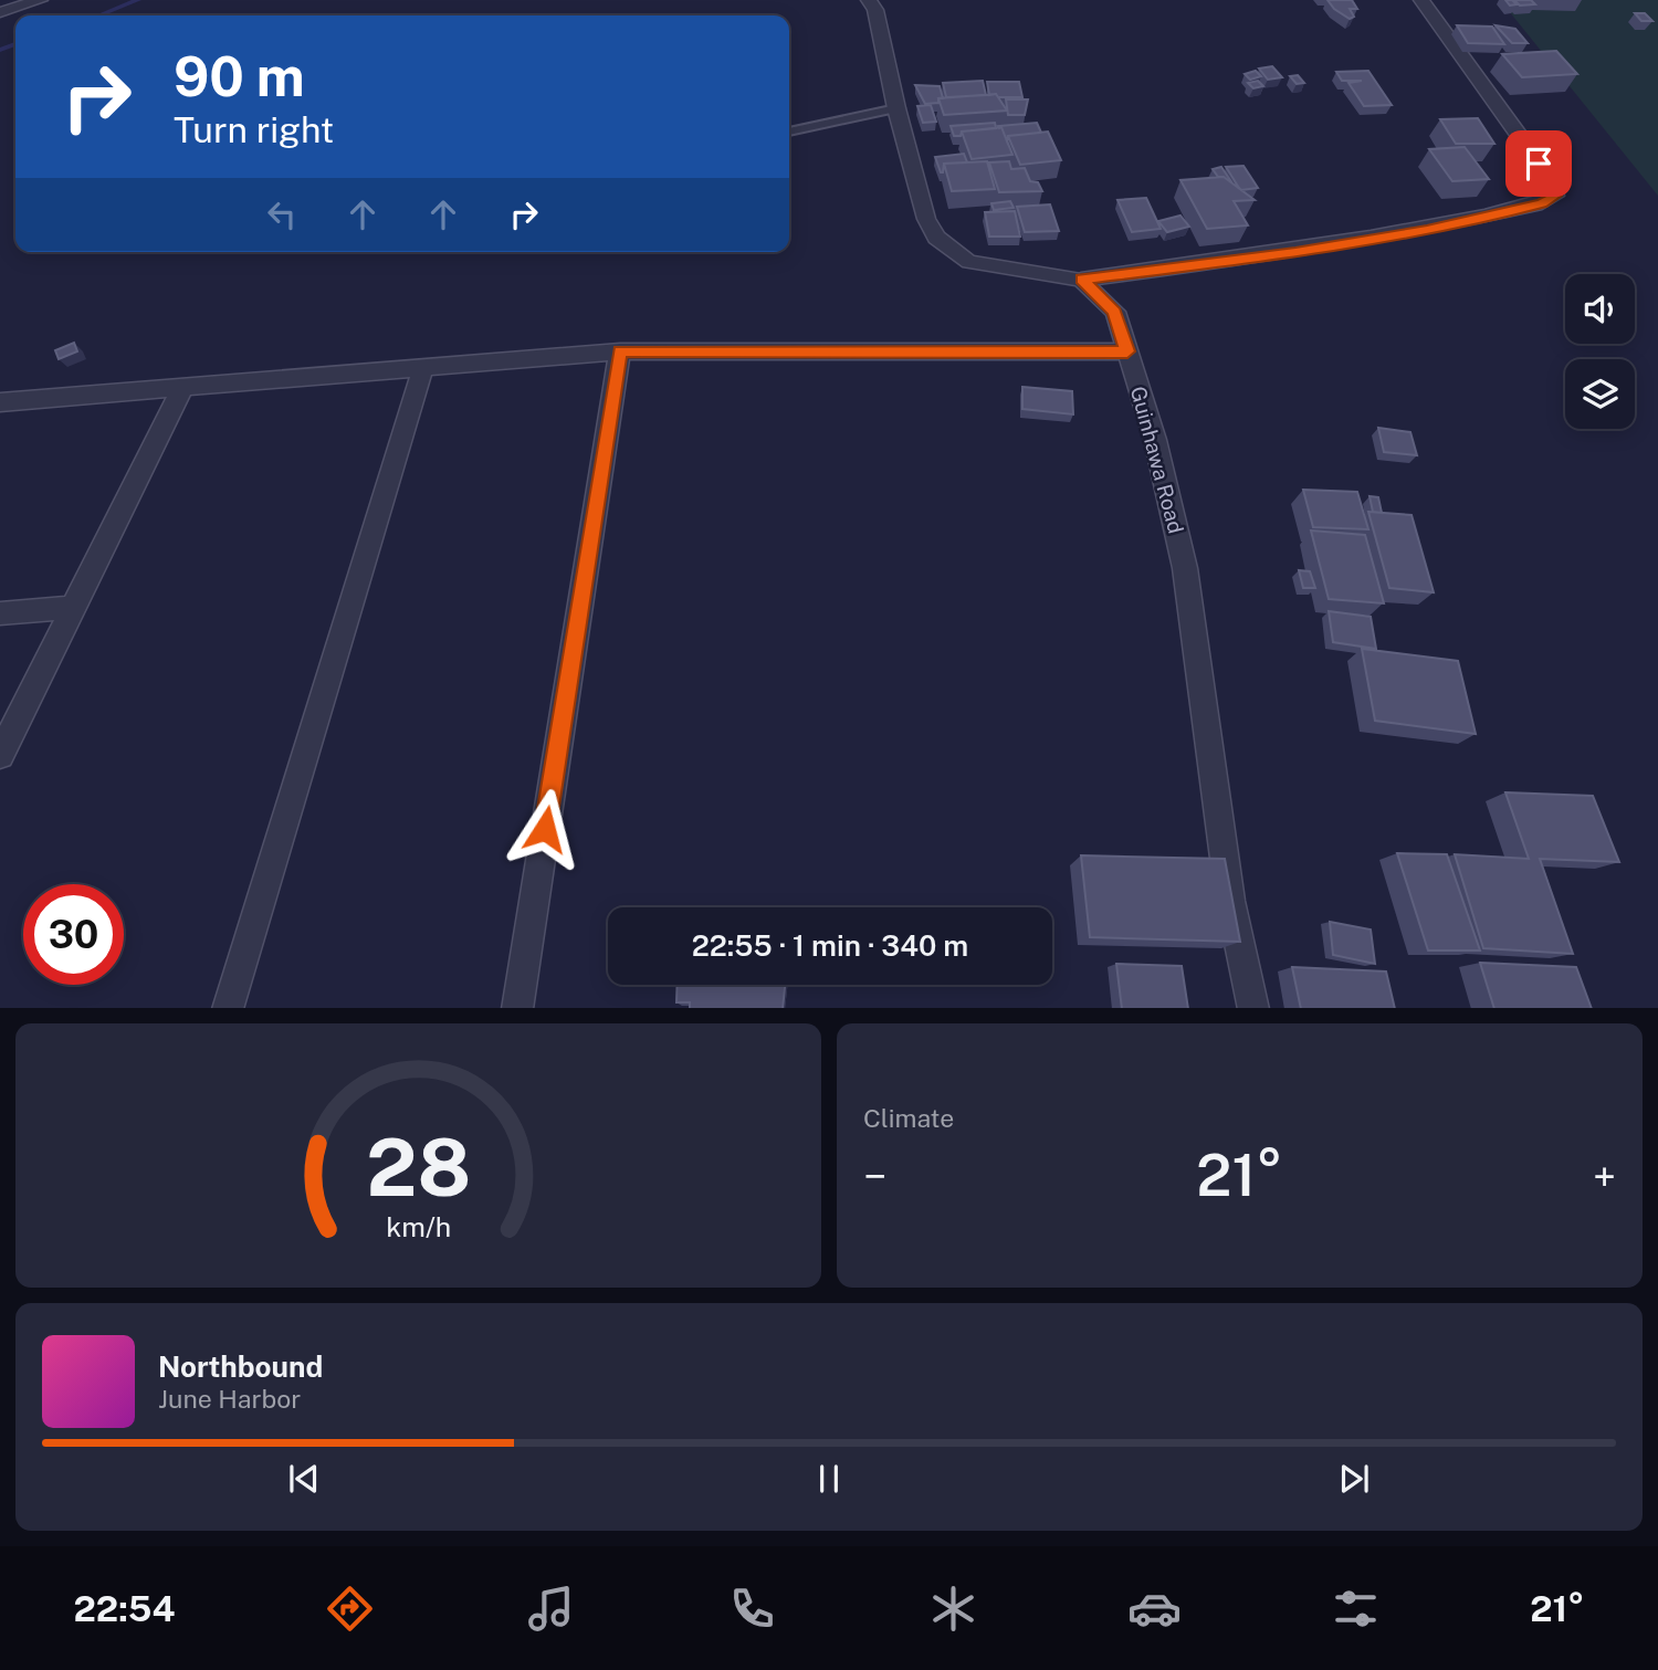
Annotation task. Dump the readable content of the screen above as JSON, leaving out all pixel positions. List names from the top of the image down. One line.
{"streets":{"street":["Guinhawa Road"]},"page":{"turn":["90 m","Turn right"],"limit":"30","trip":"22:55 · 1 min · 340 m","tile":"Climate","heat":["−","21°","+"],"song":["Northbound","June Harbor"],"tabs":["22:54","21°"],"gauge":["28","km/h"]}}
